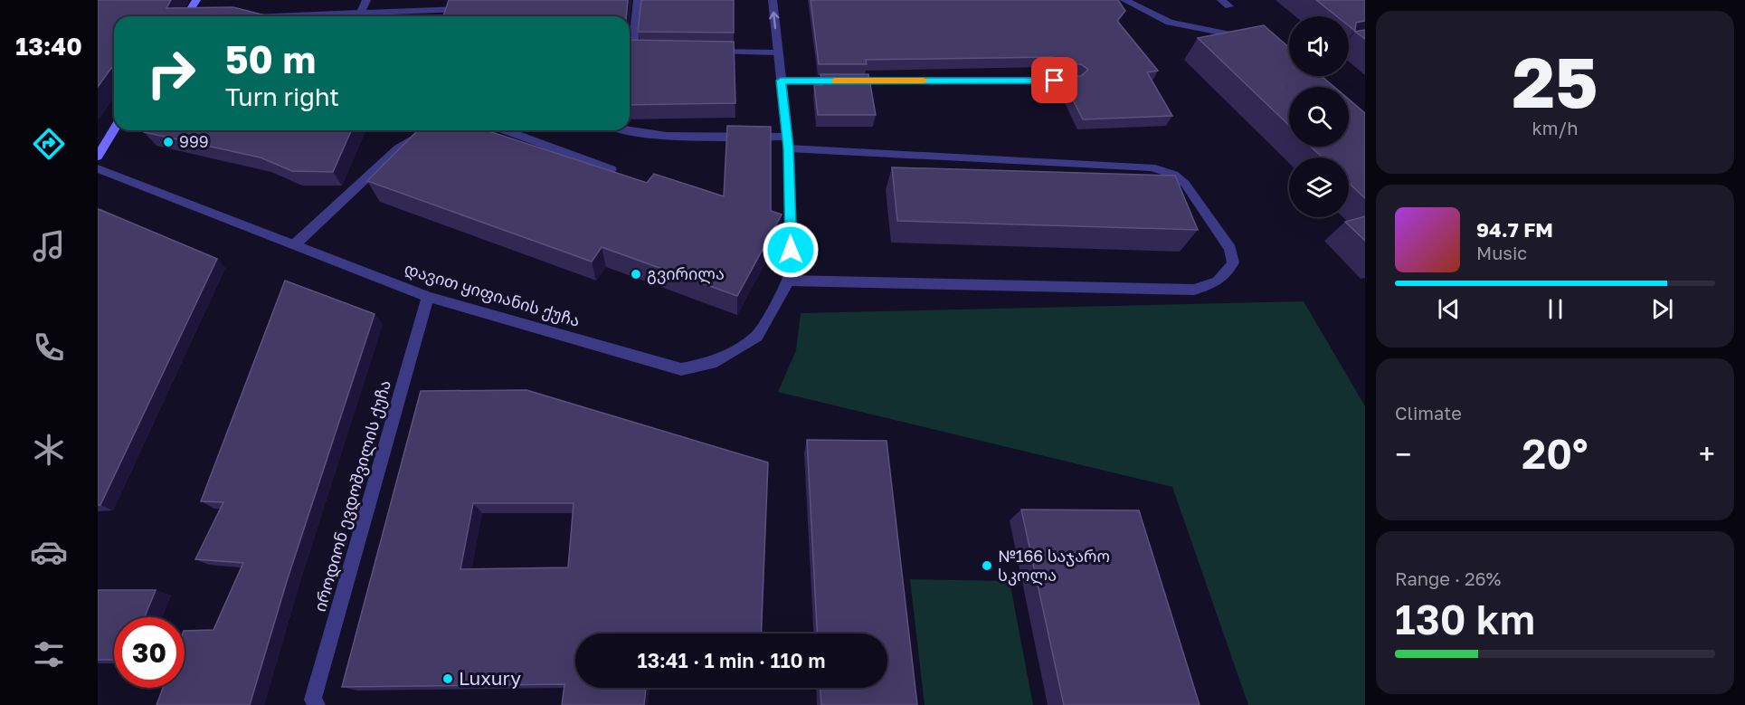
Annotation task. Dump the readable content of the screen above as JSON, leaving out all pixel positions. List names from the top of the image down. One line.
{"streets":{"street":["დავით ყიფიანის ქუჩა","იროდიონ ევდოშვილის ქუჩა"]},"crossings":[["დავით ყიფიანის ქუჩა","იროდიონ ევდოშვილის ქუჩა"]],"places":["999","გვირილა","№166 საჯარო სკოლა","Luxury"],"page":{"tabs":"13:40","tile":[["25","km/h"],"Climate",["Range · 26%","130 km"]],"turn":["50 m","Turn right"],"song":["94.7 FM","Music"],"heat":["−","20°","+"],"limit":"30","trip":"13:41 · 1 min · 110 m"}}
